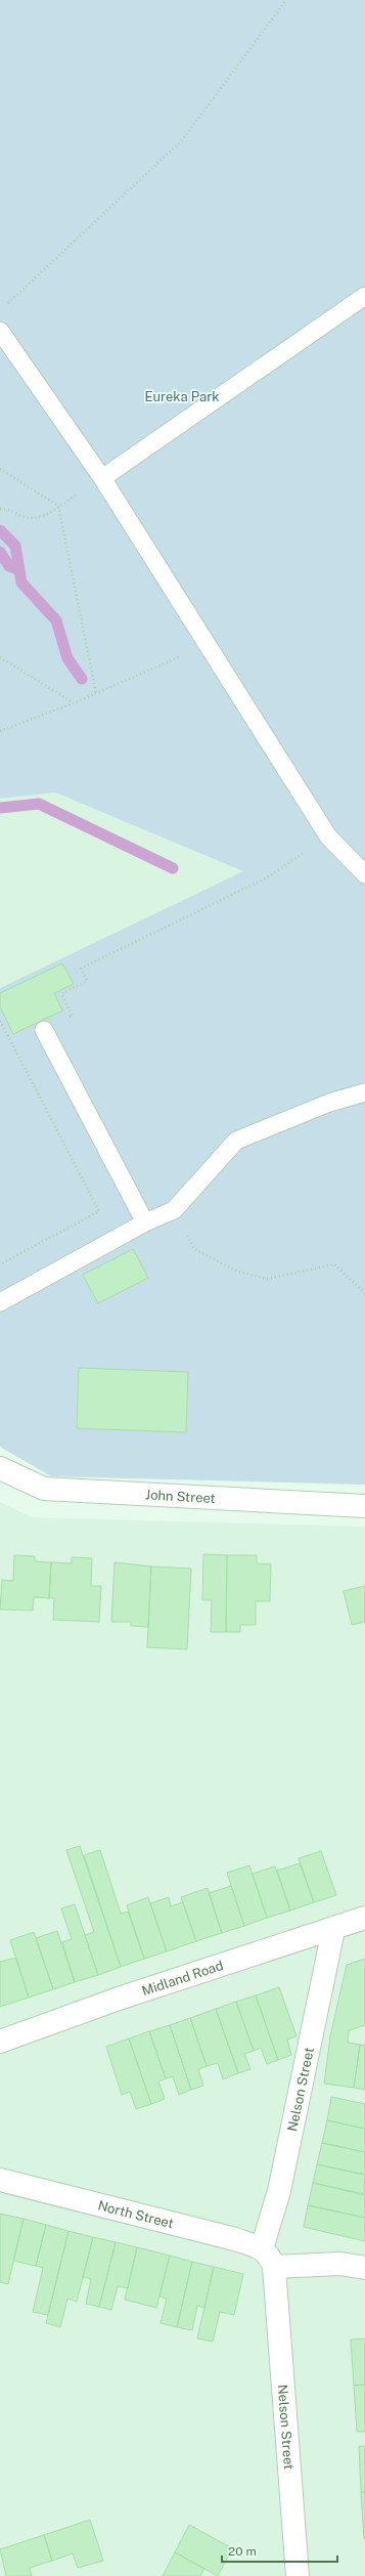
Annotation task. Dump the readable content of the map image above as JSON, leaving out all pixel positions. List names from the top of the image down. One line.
{"streets":{"street":["John Street","Midland Road","Nelson Street","North Street"]},"crossings":[["Midland Road","Nelson Street"],["Nelson Street","North Street"]],"parks":["Eureka Park"],"scale_bar":"20 m"}
